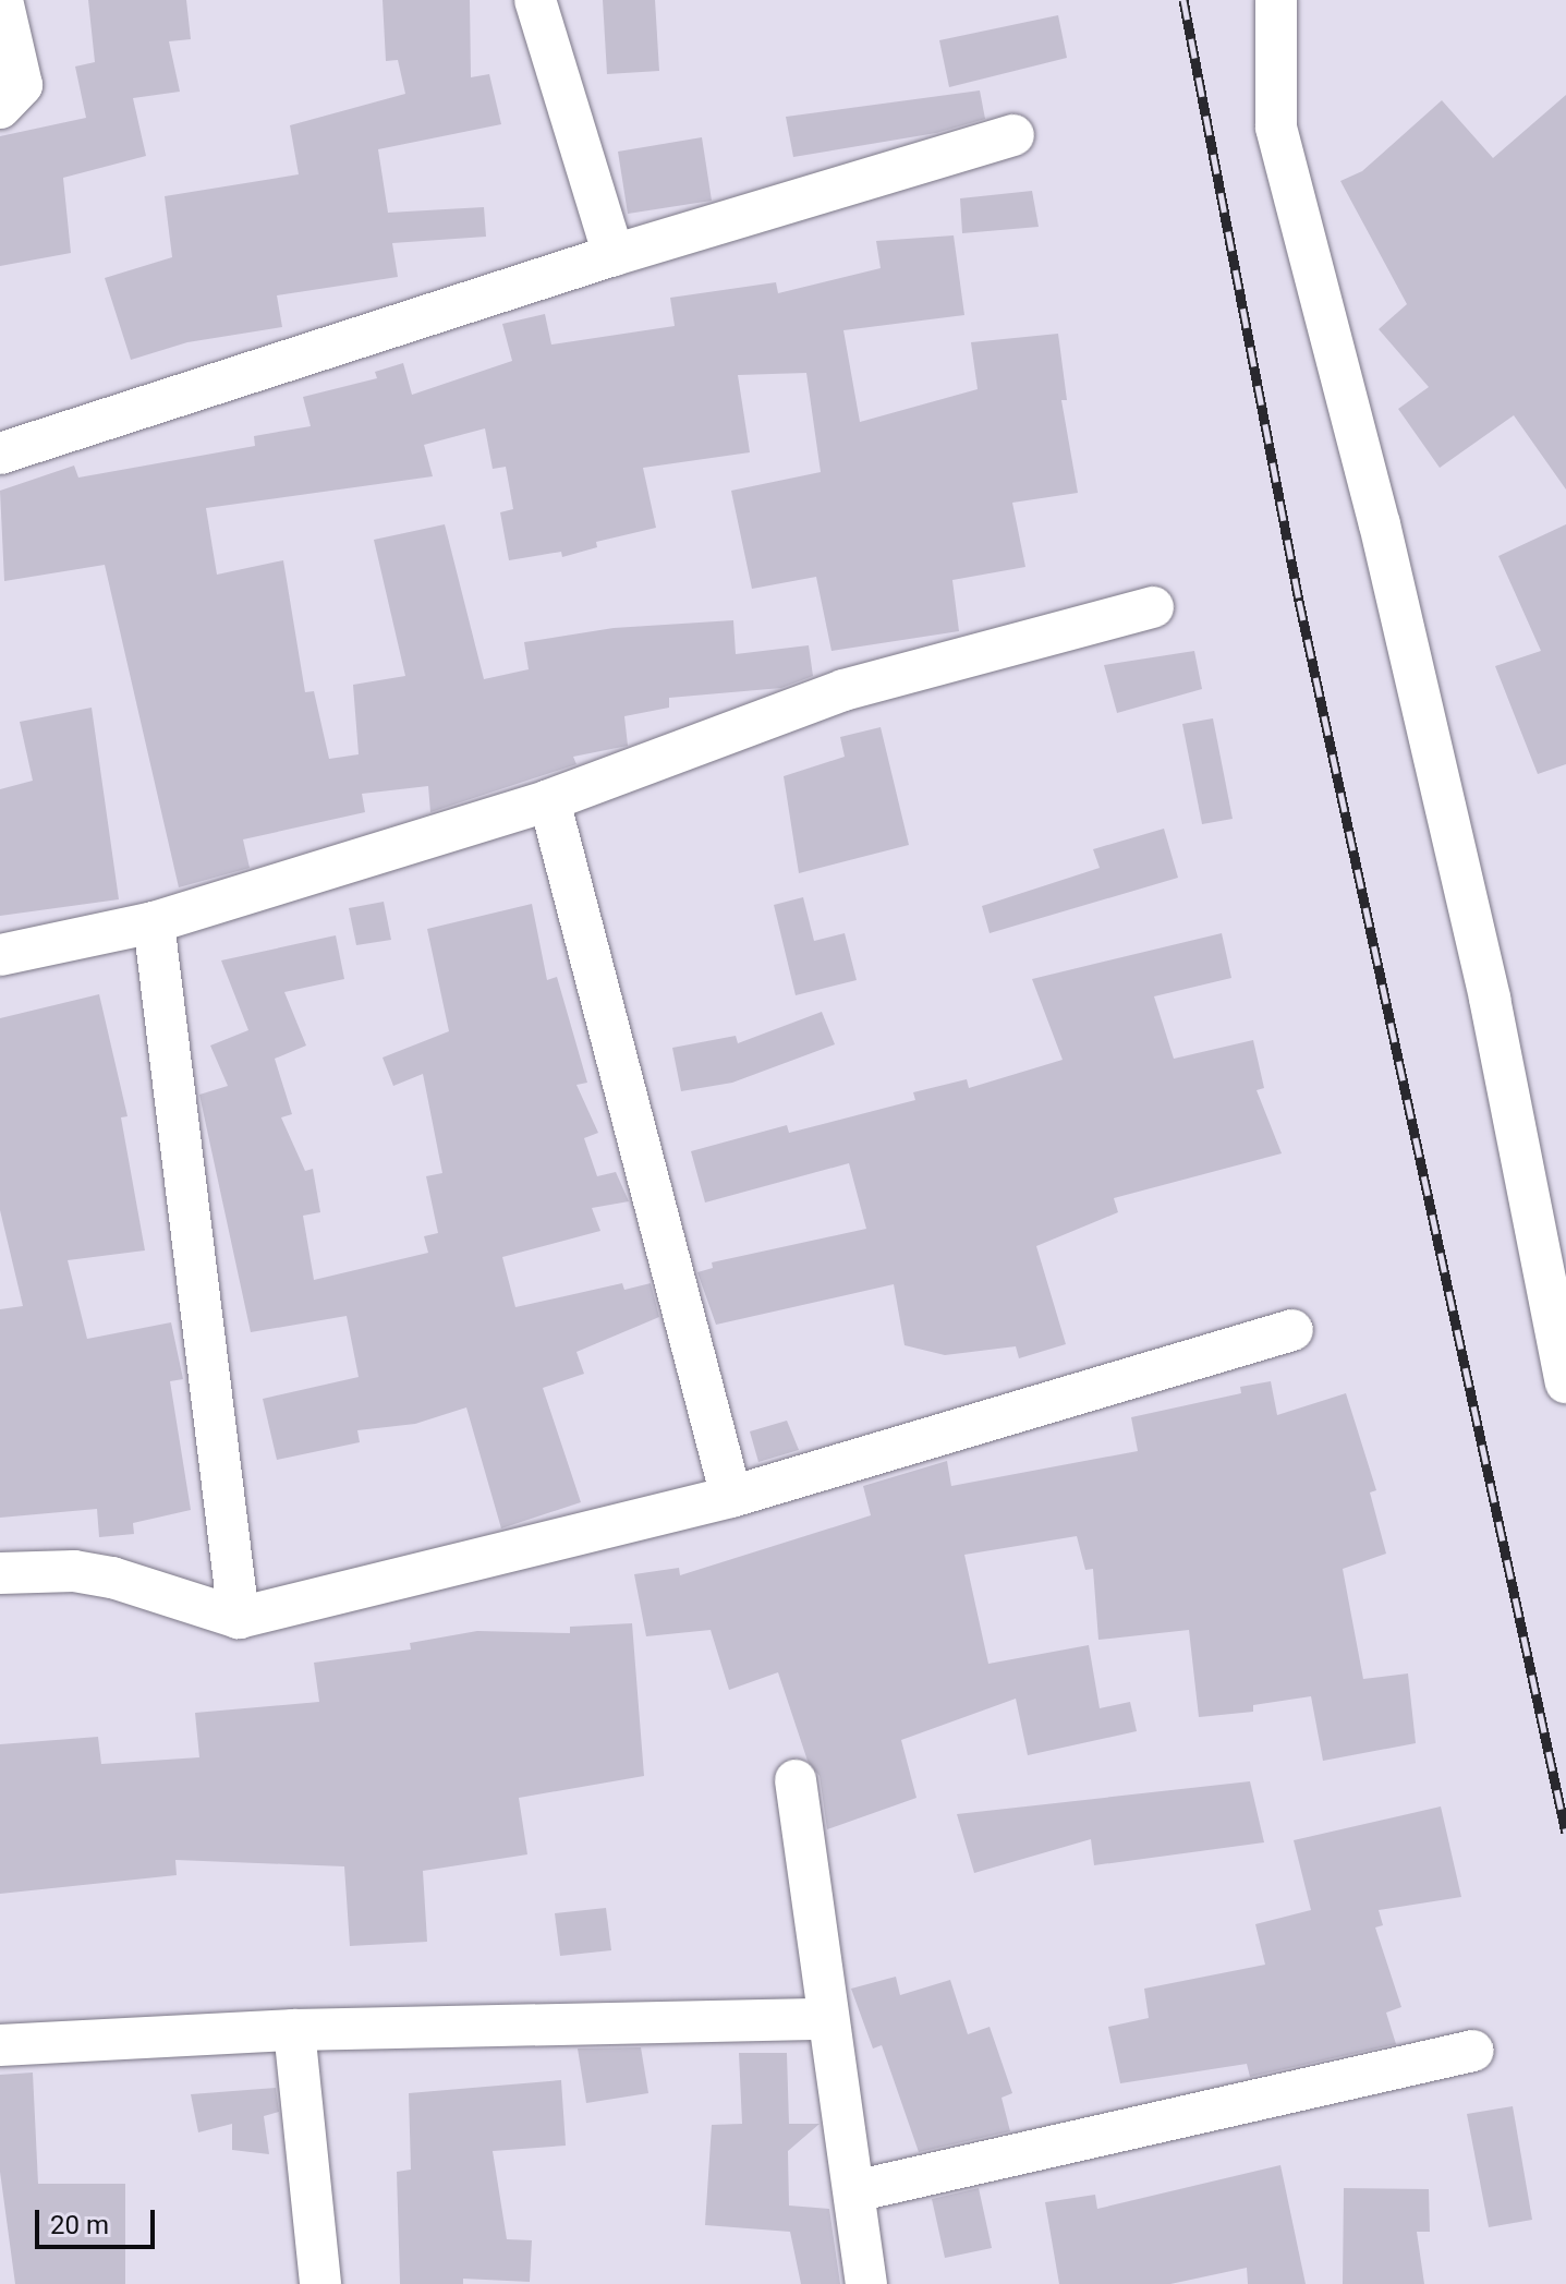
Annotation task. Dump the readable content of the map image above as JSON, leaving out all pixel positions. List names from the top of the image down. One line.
{"scale_bar":"20 m"}
